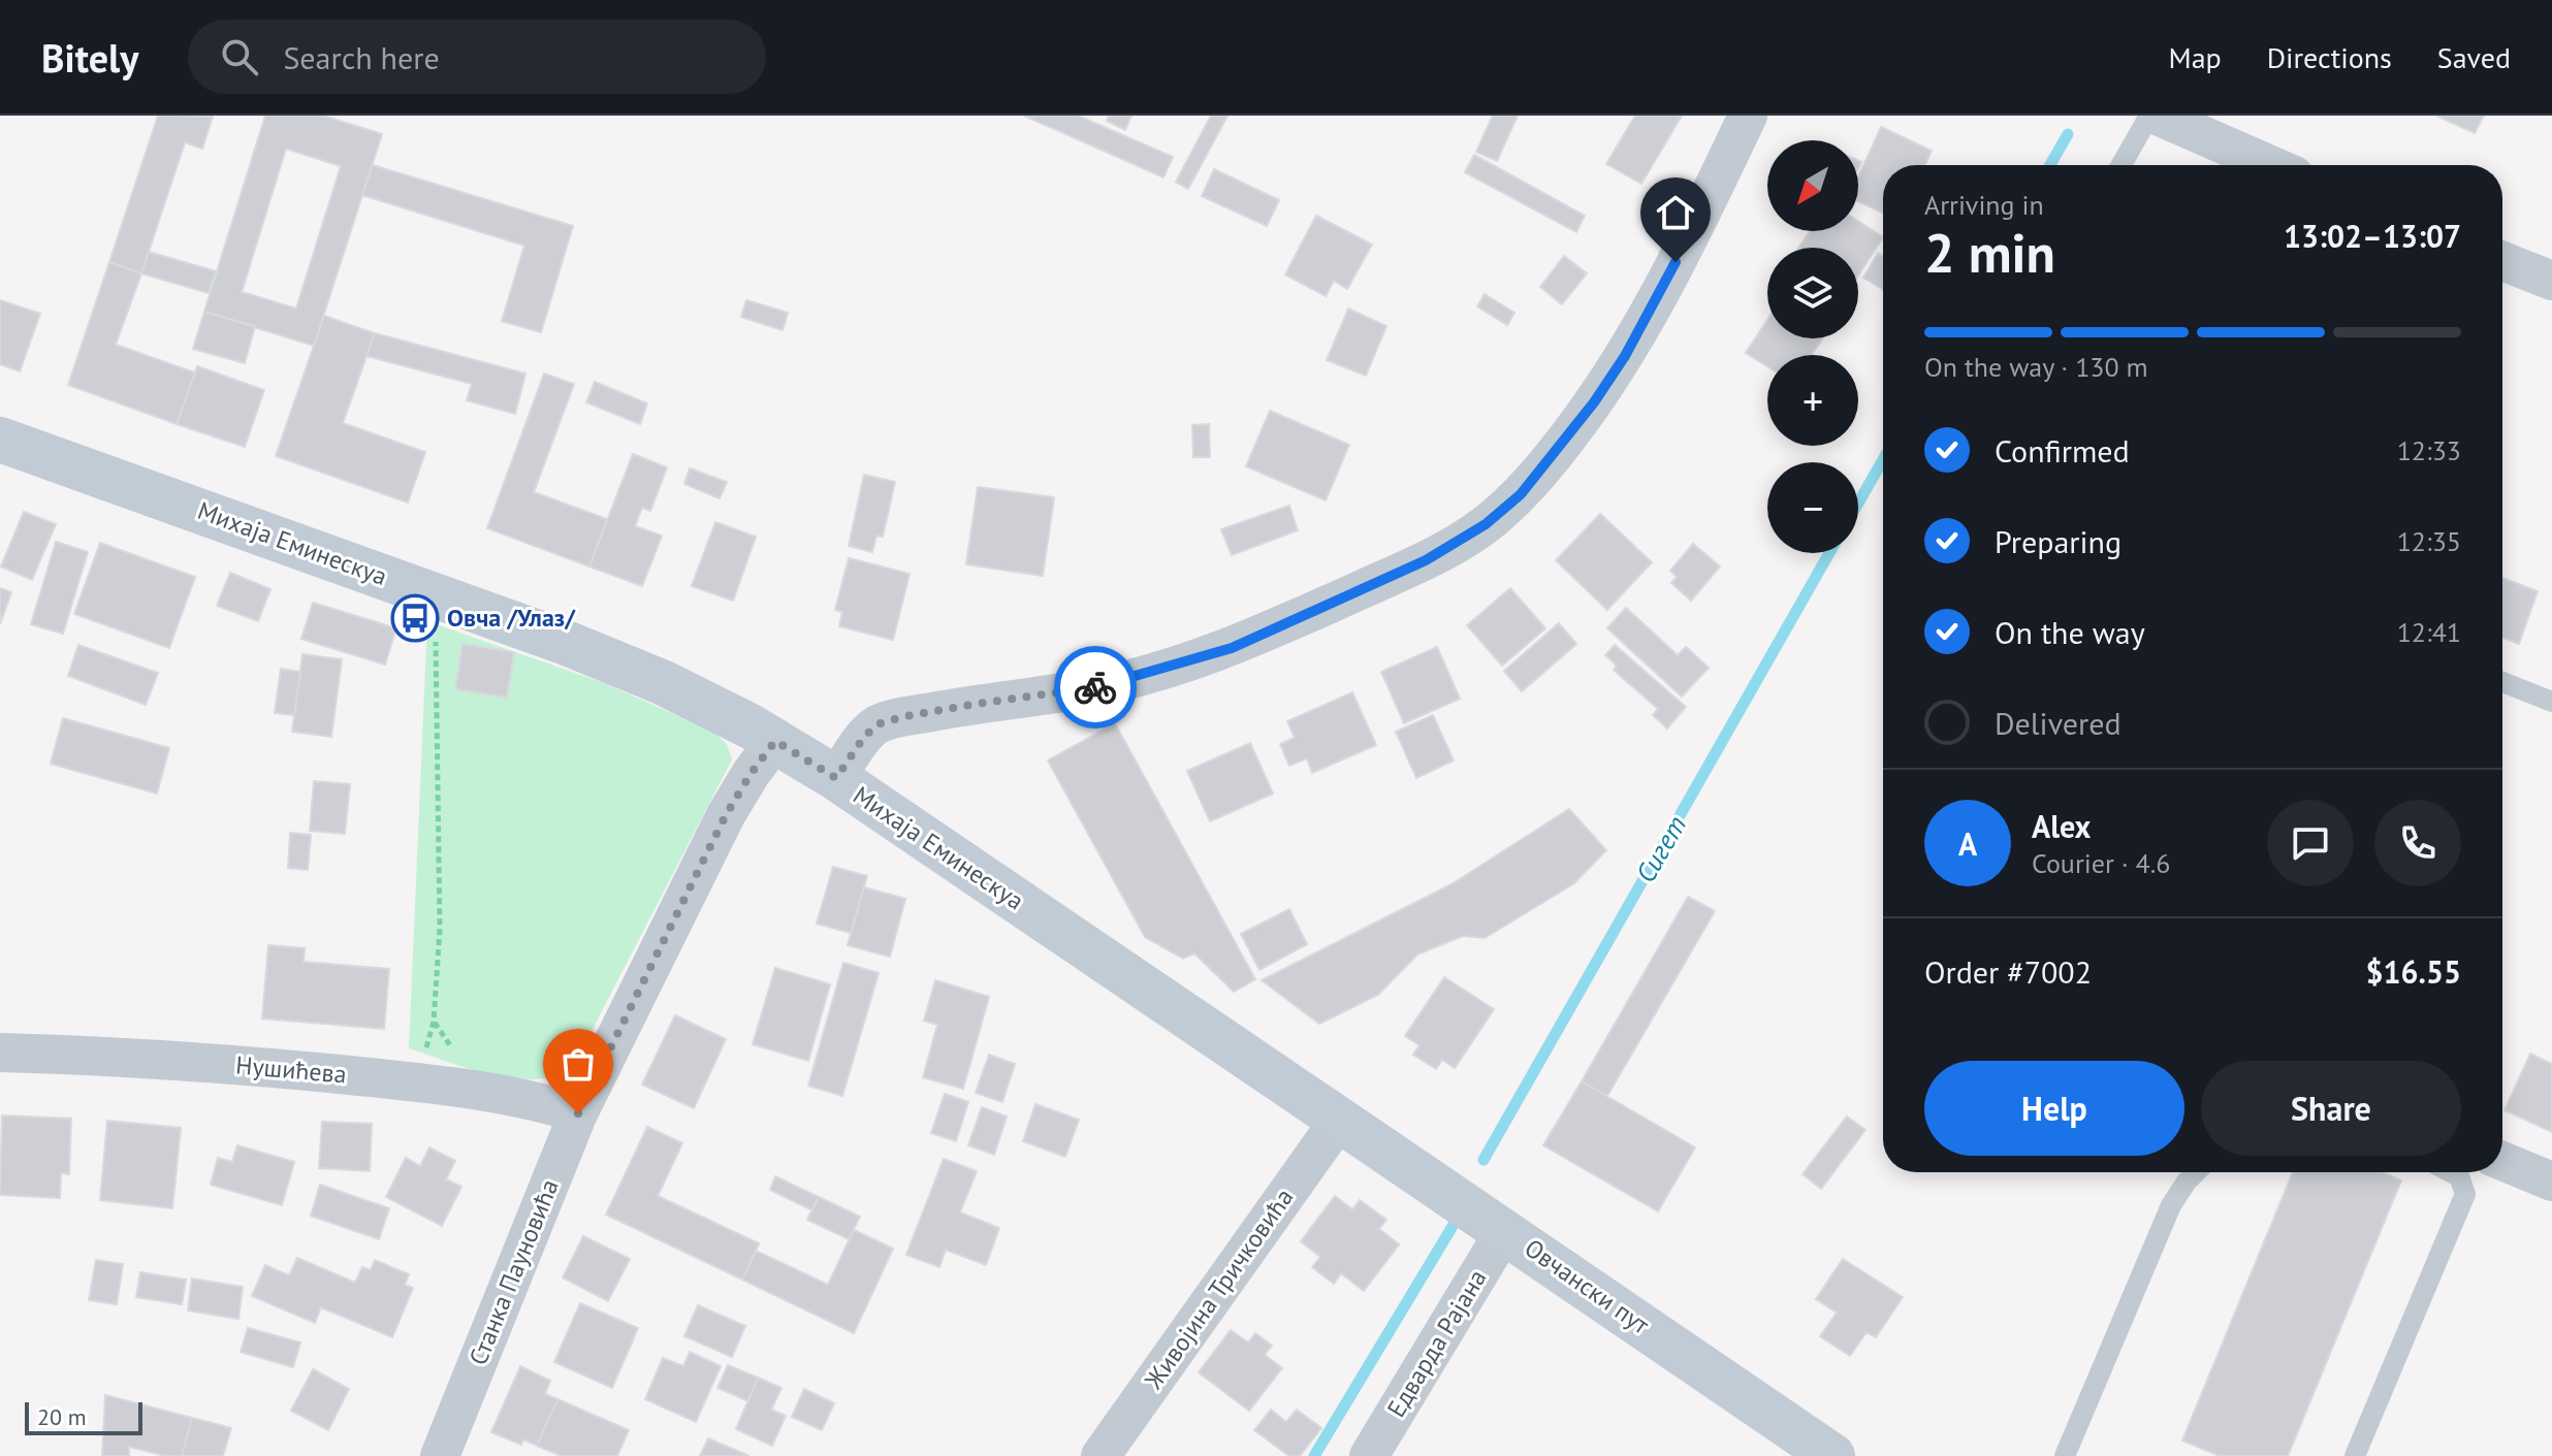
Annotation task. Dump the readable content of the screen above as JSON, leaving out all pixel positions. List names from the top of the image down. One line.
{"streets":{"street":["Михаја Еминескуа","Нушићева","Станка Пауновића","Овчански пут","Живојина Тричковића","Едварда Рајана"]},"crossings":[["Михаја Еминескуа","Станка Пауновића"],["Михаја Еминескуа","Овчански пут"],["Михаја Еминескуа","Живојина Тричковића"],["Нушићева","Станка Пауновића"],["Овчански пут","Живојина Тричковића"],["Овчански пут","Едварда Рајана"]],"water":["Сигет"],"places":{"bus stop":["Овча /Улаз/"]},"scale_bar":"20 m","north":"bottom left","page":{"header":"Bitely","search":"Search here","nav":["Map","Directions","Saved"],"map_buttons":["+","−"],"heading":["2 min","Arriving in","13:02–13:07"],"panel":["Alex","Courier · 4.6","Order #7002","$16.55"],"bar":"On the way · 130 m","list":[["Confirmed","12:33"],["Preparing","12:35"],["On the way","12:41"],"Delivered"],"round":"A","buttons":["Help","Share"],"scale":"20 m"}}
